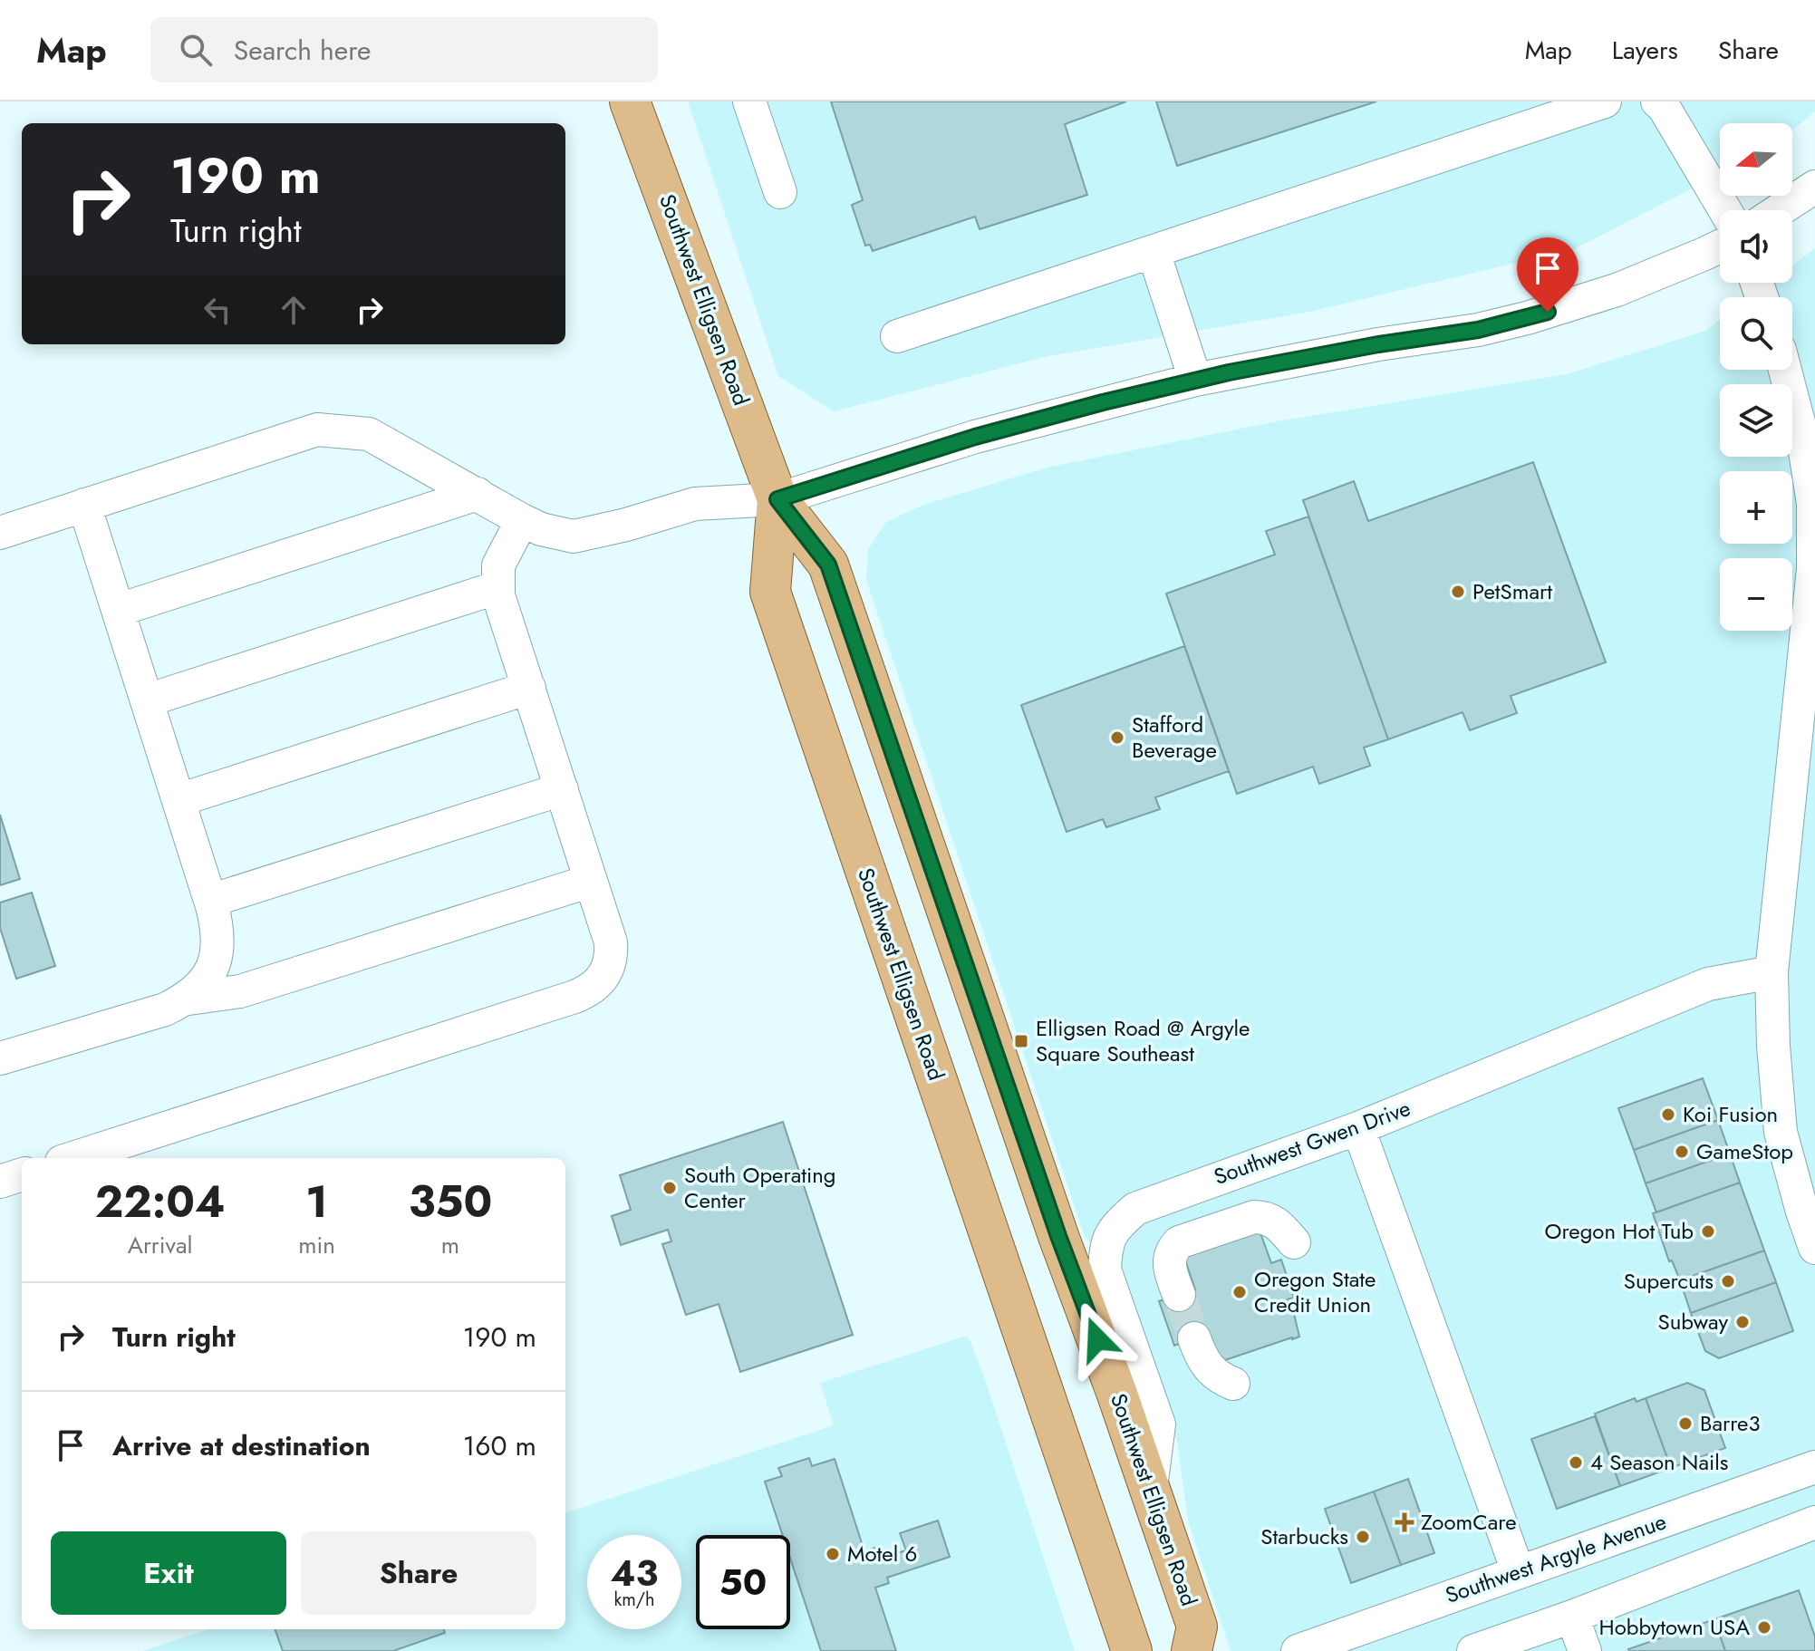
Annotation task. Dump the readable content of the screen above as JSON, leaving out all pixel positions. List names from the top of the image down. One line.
{"streets":{"main road":["Southwest Elligsen Road"],"street":["Southwest Gwen Drive","Southwest Argyle Avenue"]},"crossings":[["Southwest Elligsen Road","Southwest Gwen Drive"]],"places":{"other":["PetSmart","Stafford Beverage","Koi Fusion","GameStop","South Operating Center","Oregon Hot Tub","Supercuts","Oregon State Credit Union","Subway","Barre3","4 Season Nails","Starbucks","Motel 6","Hobbytown USA"],"transit":["Elligsen Road @ Argyle Square Southeast"],"health":["ZoomCare"]},"north":"left","page":{"header":"Map","search":"Search here","nav":["Map","Layers","Share"],"map_buttons":["+","−"],"turn":["190 m","Turn right"],"eta":["22:04","Arrival","1","min","350","m"],"list":[{"name":"Turn right","value":"190 m"},{"name":"Arrive at destination","value":"160 m"}],"buttons":["Exit","Share"],"speed":"43 km/h","limit":"50"}}
